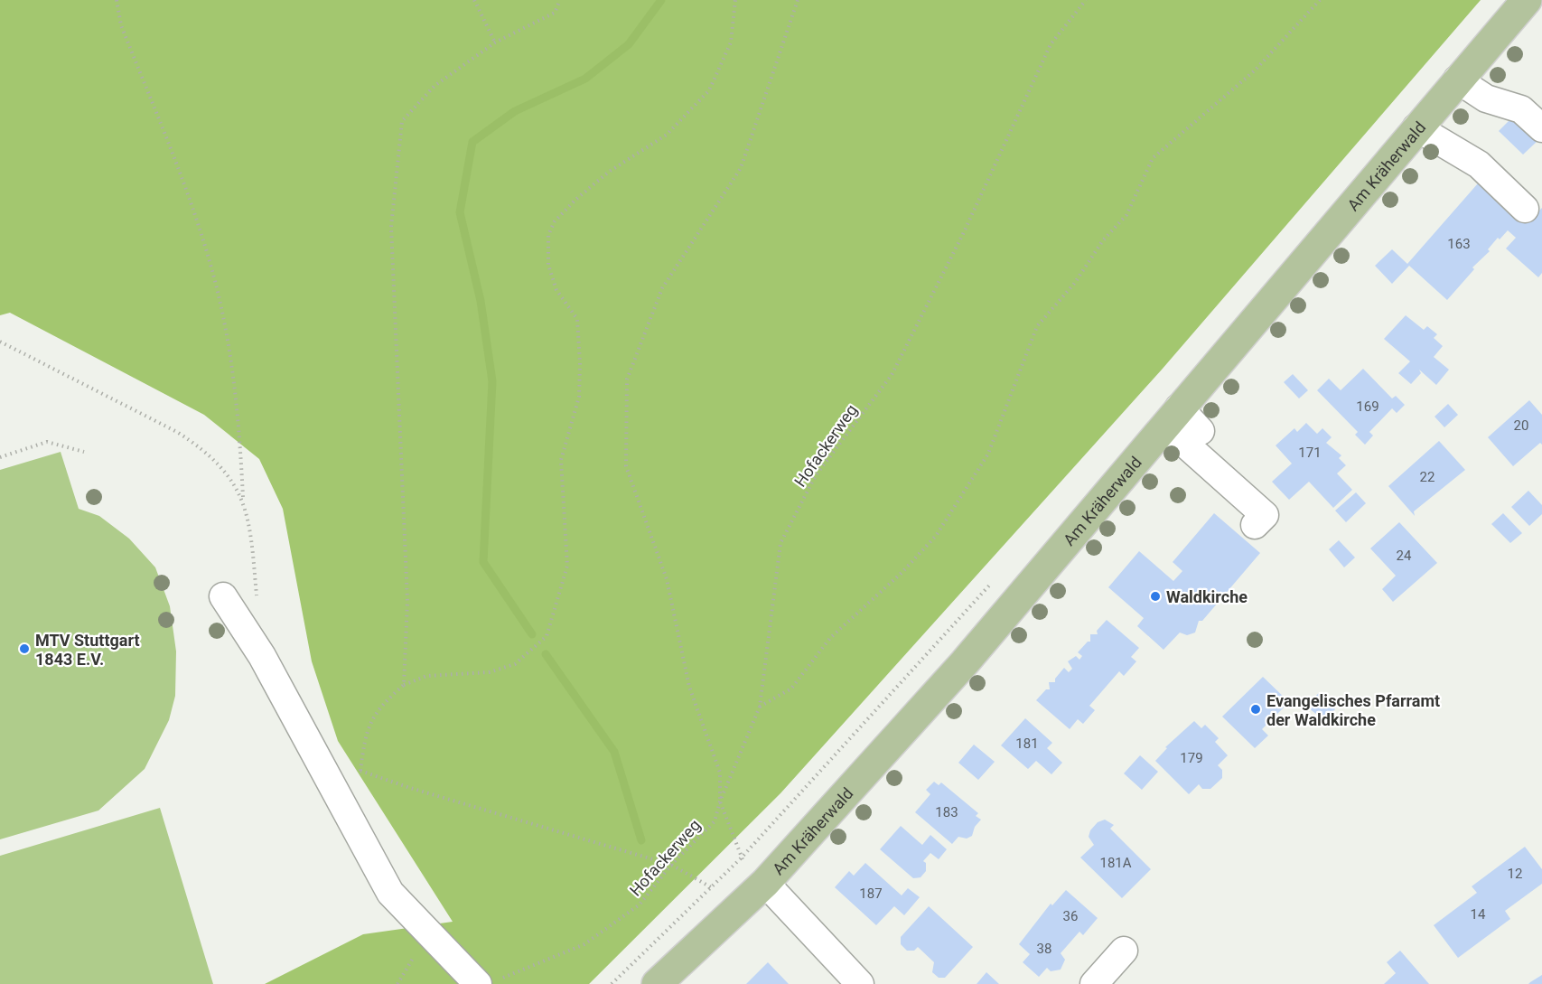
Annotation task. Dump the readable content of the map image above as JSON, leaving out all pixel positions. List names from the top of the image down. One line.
{"streets":{"main road":["Am Kräherwald"],"path":["Hofackerweg"]},"places":["Waldkirche","MTV Stuttgart 1843 E.V.","Evangelisches Pfarramt der Waldkirche"],"house_numbers":["163","169","20","171","22","24","181","179","183","181A","12","187","14","36","38"]}
